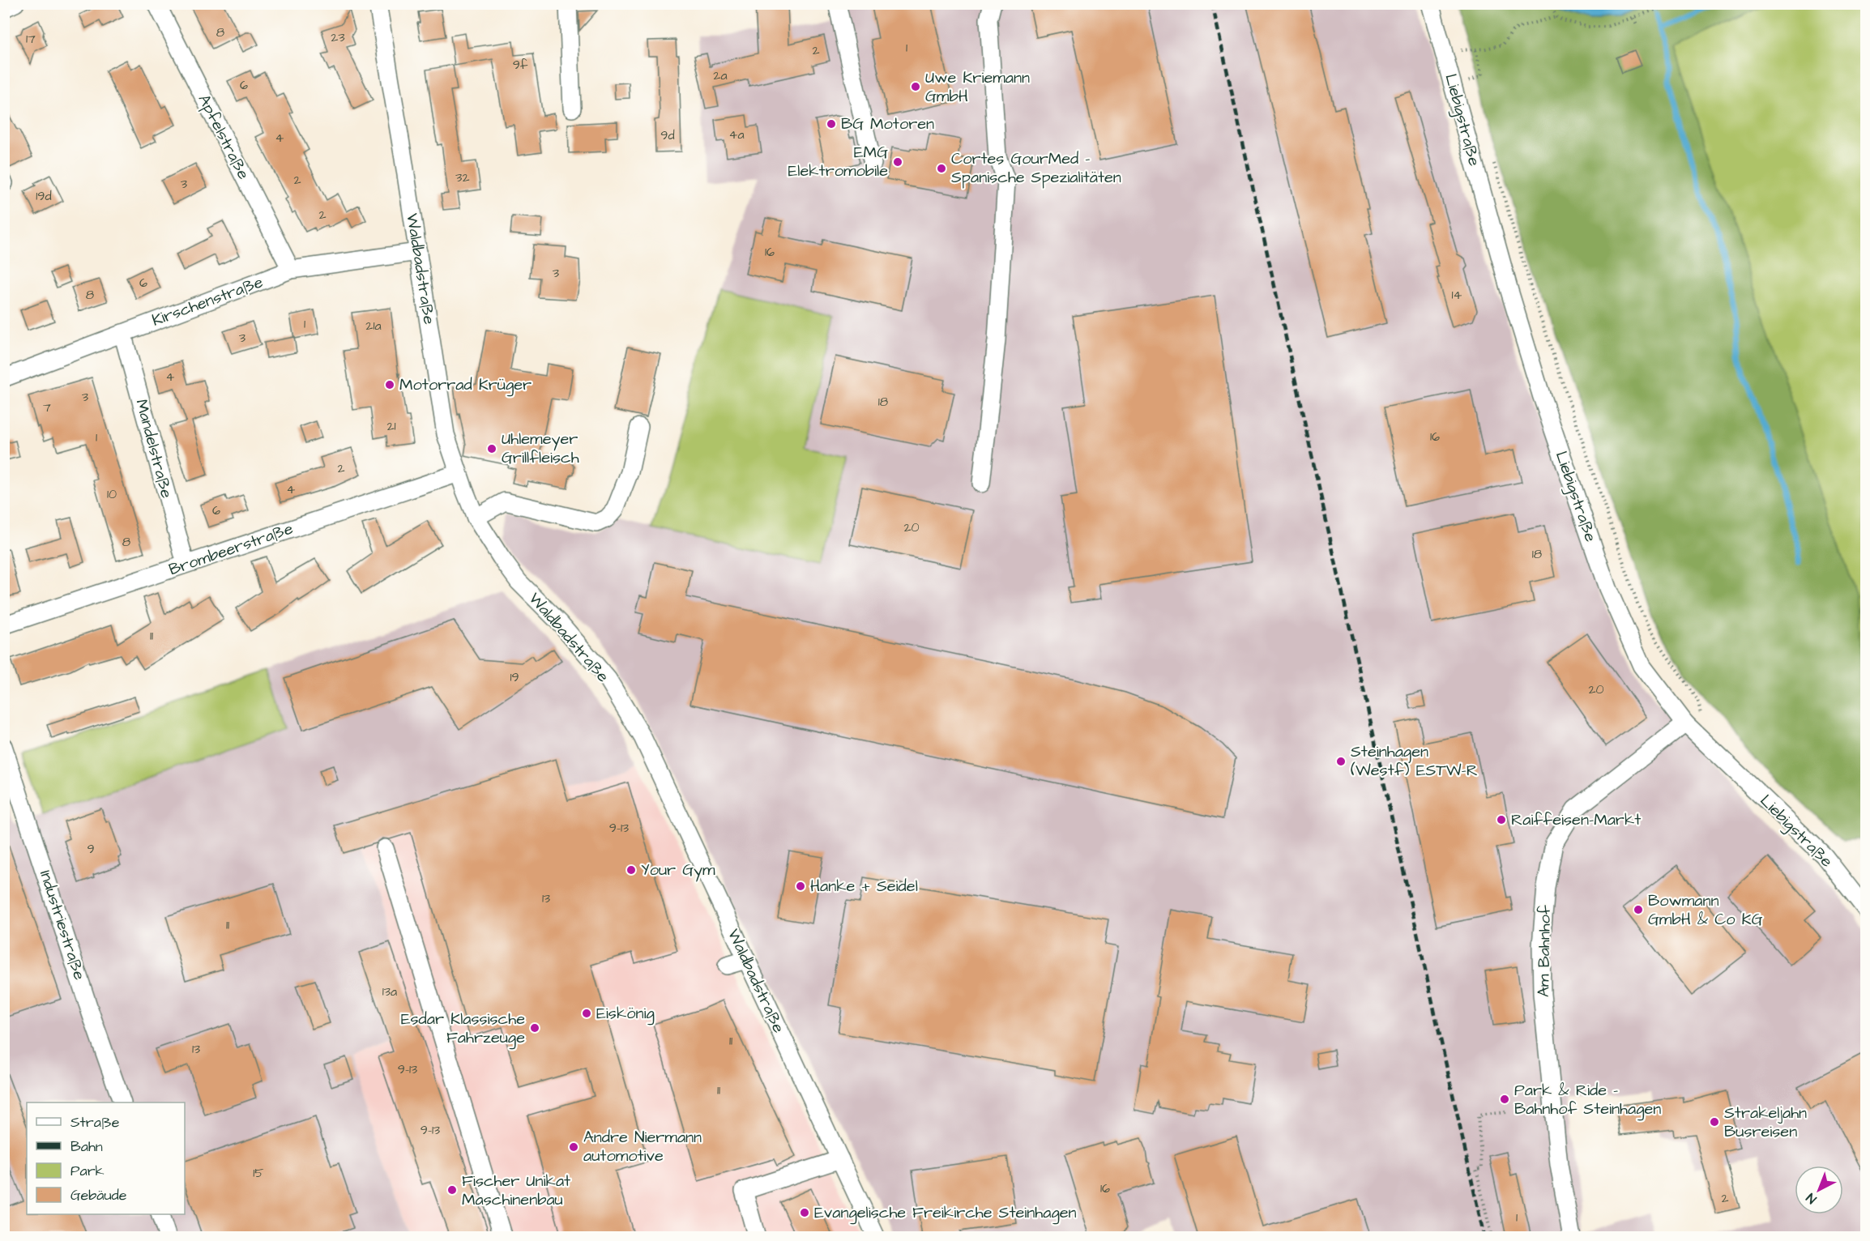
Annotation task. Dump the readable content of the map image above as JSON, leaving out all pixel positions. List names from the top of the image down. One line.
{"streets":{"street":["Liebigstraße","Apfelstraße","Waldbadstraße","Kirschenstraße","Mandelstraße","Brombeerstraße","Industriestraße","Am Bahnhof"]},"crossings":[["Liebigstraße","Am Bahnhof"],["Apfelstraße","Kirschenstraße"],["Waldbadstraße","Kirschenstraße"],["Waldbadstraße","Brombeerstraße"],["Kirschenstraße","Mandelstraße"],["Mandelstraße","Brombeerstraße"]],"places":["Uwe Kriemann GmbH","BG Motoren","EMG Elektromobile","Cortes GourMed - Spanische Spezialitäten","Motorrad Krüger","Uhlemeyer Grillfleisch","Steinhagen (Westf) ESTW-R","Raiffeisen-Markt","Your Gym","Hanke + Seidel","Bowmann GmbH & Co KG","Eiskönig","Esdar Klassische Fahrzeuge","Park & Ride - Bahnhof Steinhagen","Strakeljahn Busreisen","Andre Niermann automotive","Fischer Unikat Maschinenbau","Evangelische Freikirche Steinhagen"],"house_numbers":["8","23","17","1","2","9f","2a","6","4a","9d","4","32","2","3","19d","2","16","3","6","8","14","1","21a","3","4","3","18","7","21","16","1","2","4","10","6","20","8","18","11","19","20","9-13","9","13","11","13a","11","13","9-13","11","9-13","15","16","2","1"],"legend":["Straße","Bahn","Park","Gebäude"],"north":"bottom left"}
